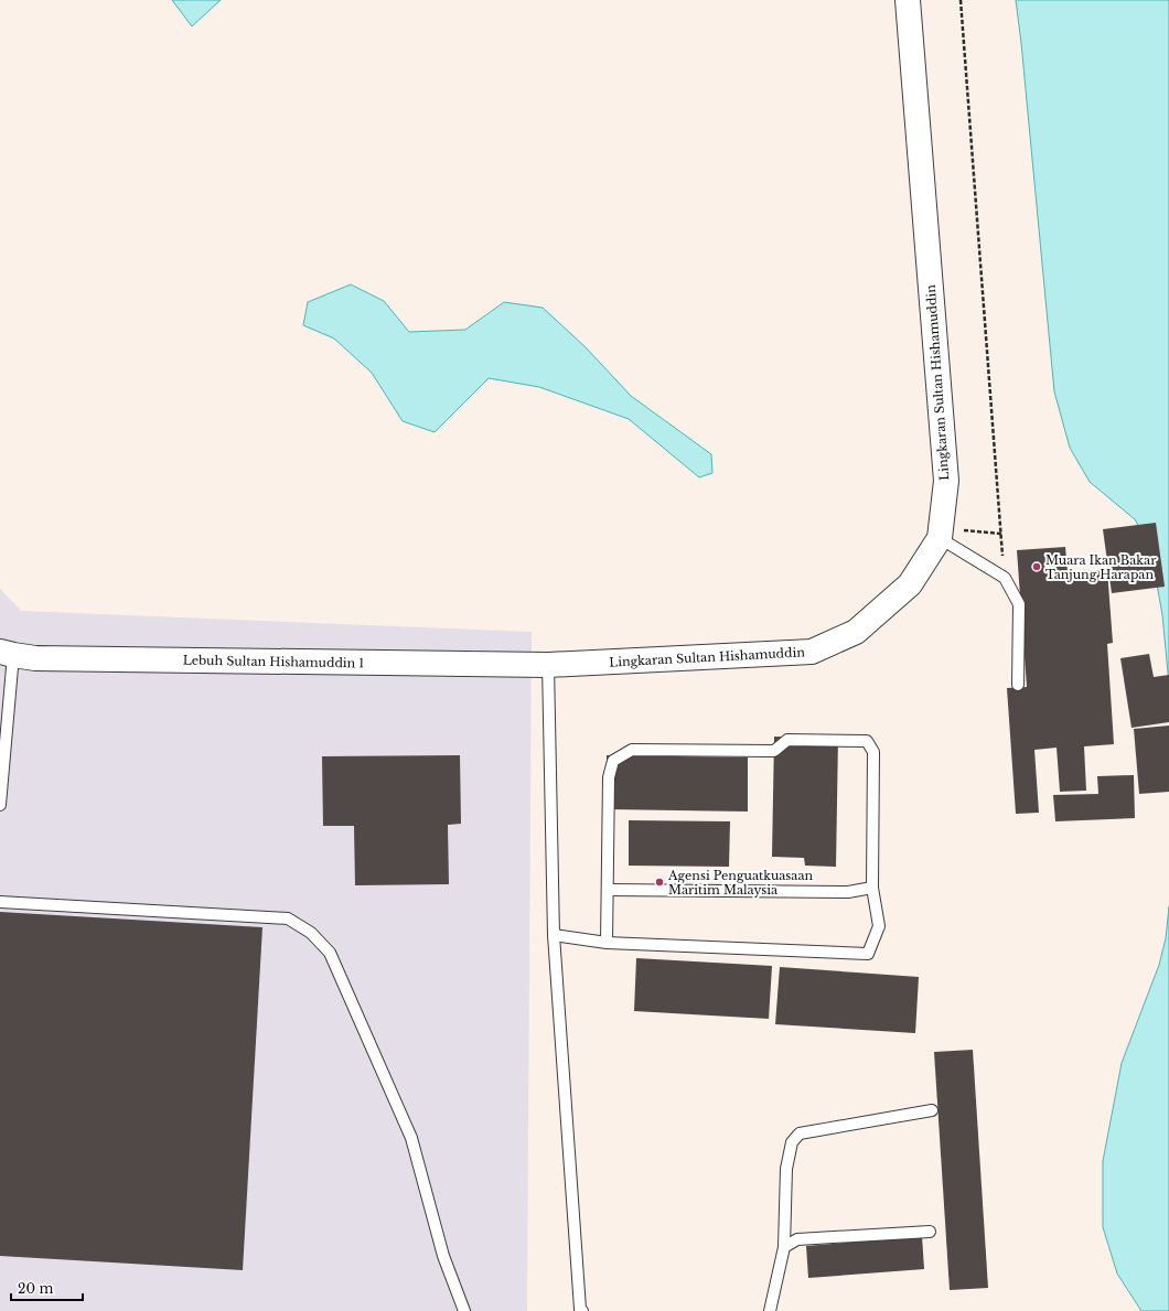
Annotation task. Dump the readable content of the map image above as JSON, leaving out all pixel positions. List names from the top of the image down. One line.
{"streets":{"street":["Lingkaran Sultan Hishamuddin","Lebuh Sultan Hishamuddin 1"]},"crossings":[["Lingkaran Sultan Hishamuddin","Lebuh Sultan Hishamuddin 1"]],"places":["Muara Ikan Bakar Tanjung Harapan","Agensi Penguatkuasaan Maritim Malaysia"],"scale_bar":"20 m"}
